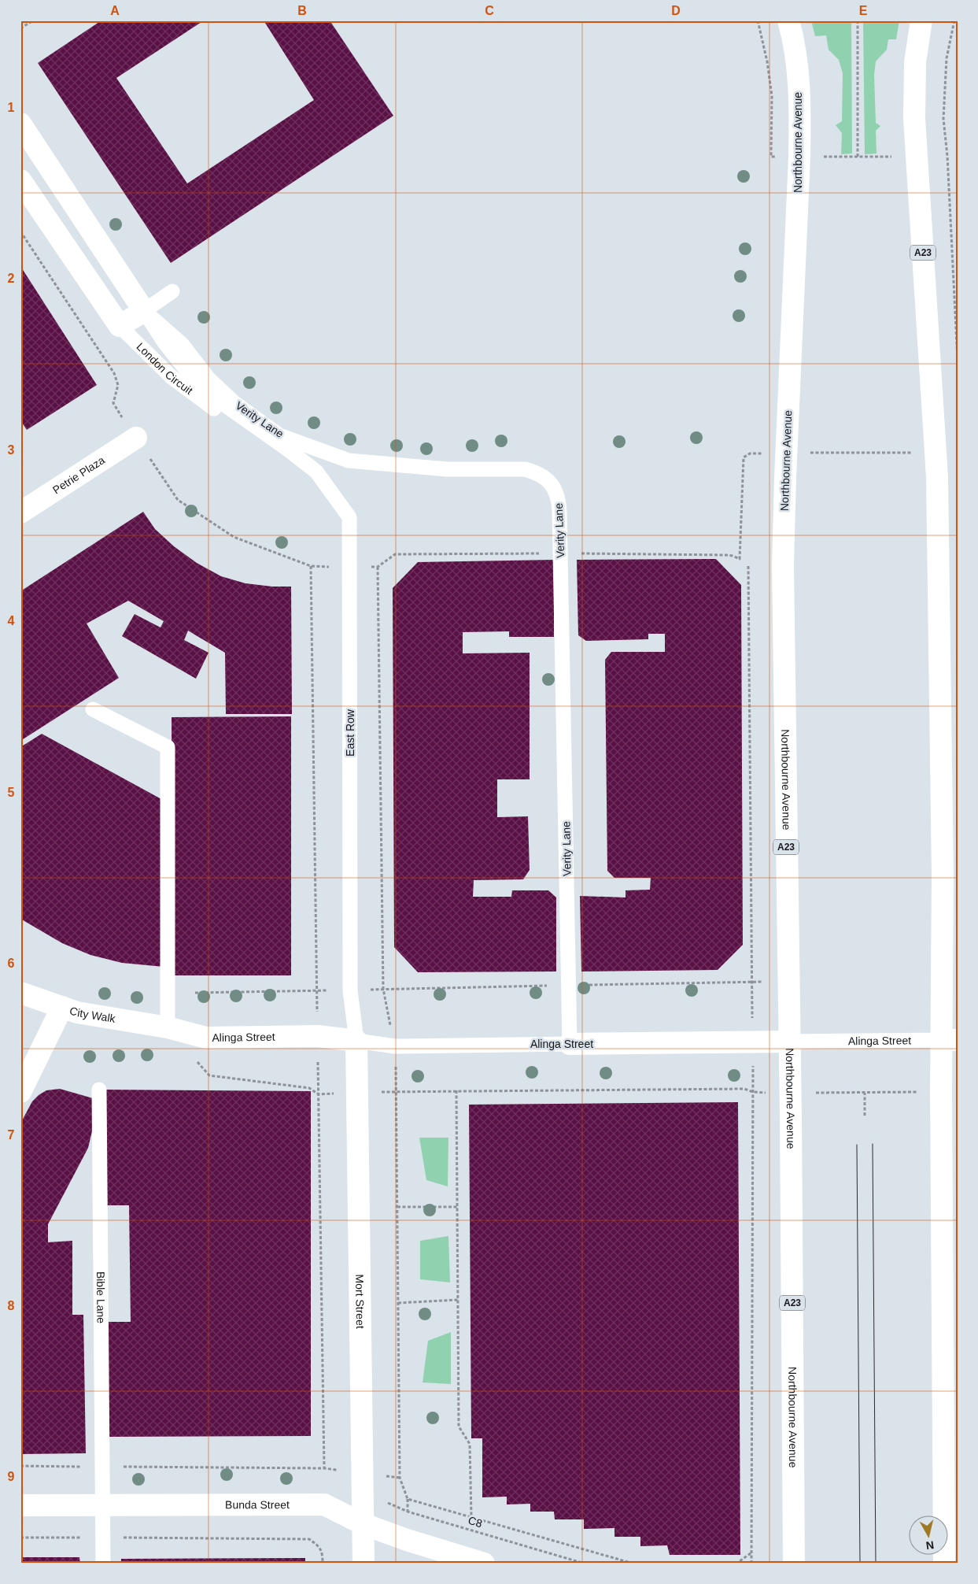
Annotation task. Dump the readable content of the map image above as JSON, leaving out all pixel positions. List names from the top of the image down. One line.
{"streets":{"main road":["Northbourne Avenue","A23","London Circuit","Petrie Plaza","City Walk","Alinga Street","Mort Street","Bunda Street"],"lane":["Verity Lane","East Row","Bible Lane"],"path":["C8"]},"crossings":[["Northbourne Avenue","Alinga Street"],["A23","Alinga Street"],["London Circuit","Verity Lane"],["London Circuit","East Row"],["Verity Lane","Alinga Street"],["East Row","Alinga Street"],["East Row","Mort Street"],["City Walk","Alinga Street"],["Alinga Street","Mort Street"],["Bible Lane","Bunda Street"],["Mort Street","Bunda Street"],["Mort Street","C8"]],"north":"bottom","grid":{"columns":["A","B","C","D","E"],"rows":["1","2","3","4","5","6","7","8","9"]}}
